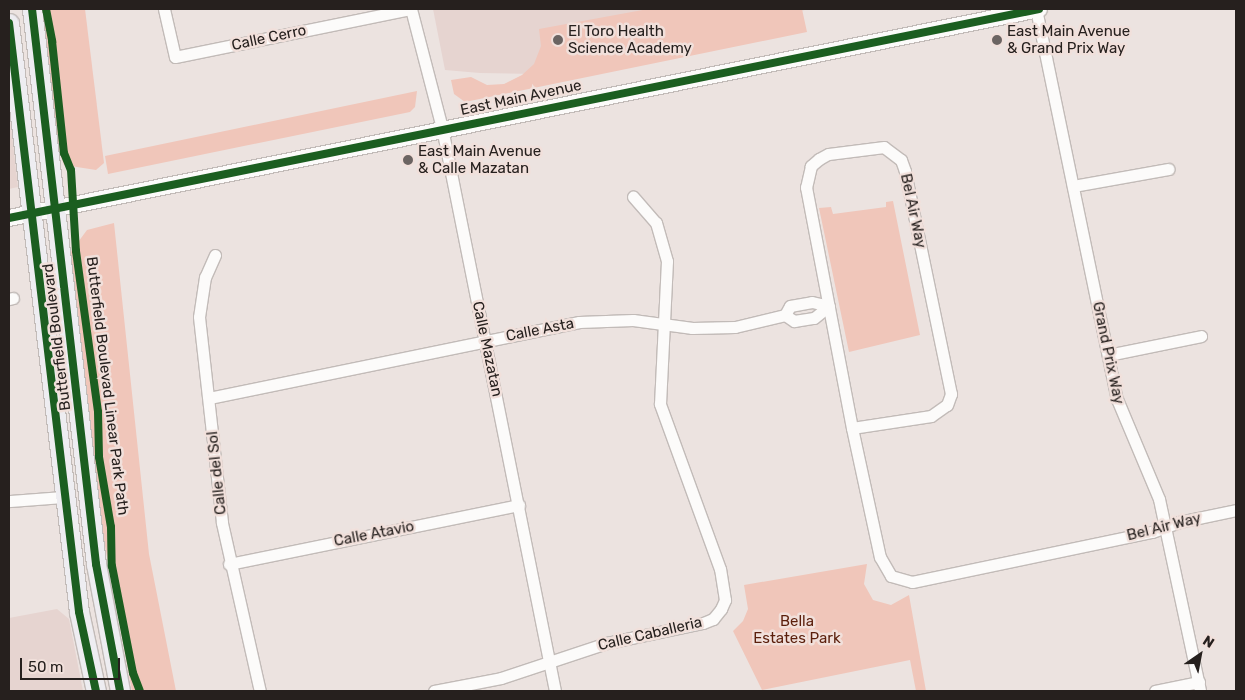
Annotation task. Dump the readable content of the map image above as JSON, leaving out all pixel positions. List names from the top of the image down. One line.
{"streets":{"main road":["East Main Avenue","Butterfield Boulevard"],"street":["Calle Cerro","Bel Air Way","Calle Asta","Calle Mazatan","Grand Prix Way","Calle del Sol","Calle Atavio","Calle Caballeria"],"cycle path":["Butterfield Boulevad Linear Park Path"]},"crossings":[["Calle Cerro","Calle Mazatan"],["East Main Avenue","Butterfield Boulevard"],["East Main Avenue","Calle Mazatan"],["East Main Avenue","Grand Prix Way"],["Bel Air Way","Calle Asta"],["Bel Air Way","Grand Prix Way"],["Calle Asta","Calle Mazatan"],["Calle Asta","Calle del Sol"],["Calle Asta","Calle Caballeria"],["Calle Mazatan","Calle Atavio"],["Calle Mazatan","Calle Caballeria"],["Calle del Sol","Calle Atavio"]],"parks":["Bella Estates Park"],"places":["El Toro Health Science Academy","East Main Avenue & Grand Prix Way","East Main Avenue & Calle Mazatan"],"scale_bar":"50 m","north":"top right"}
